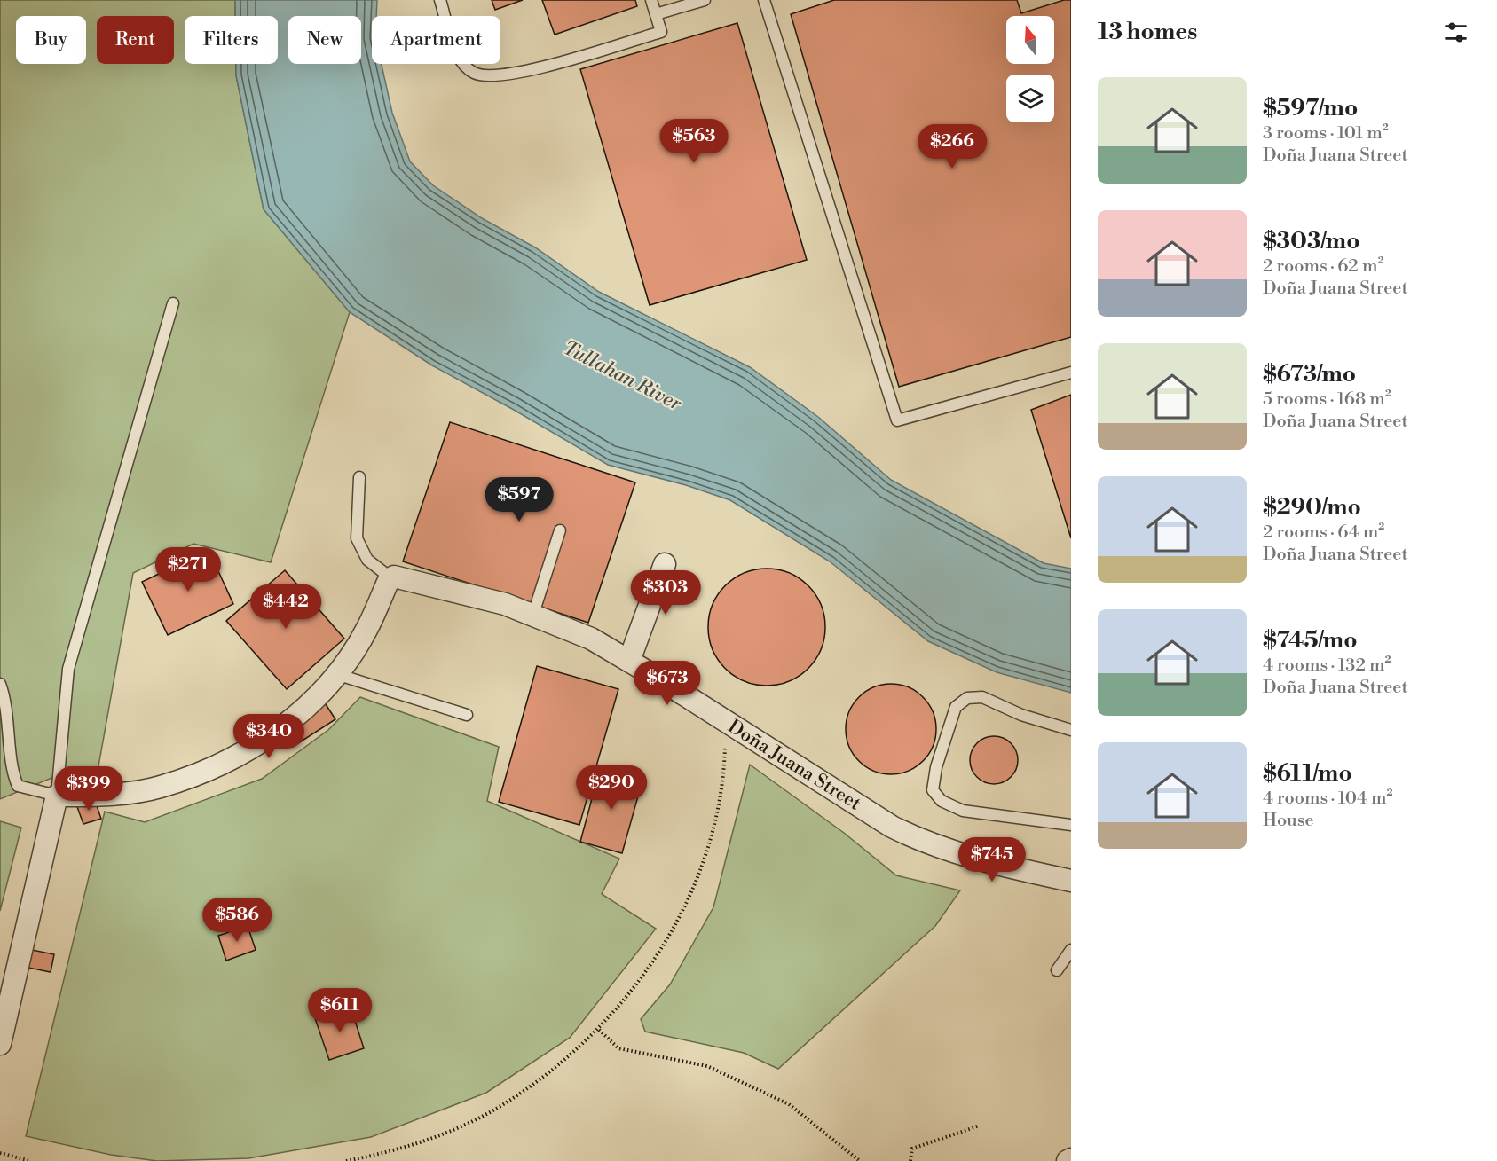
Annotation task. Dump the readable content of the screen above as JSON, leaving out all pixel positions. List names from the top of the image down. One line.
{"streets":{"street":["Doña Juana Street"]},"water":["Tullahan River"],"north":"top","page":{"heading":"13 homes","chip":["Buy","Rent","Filters","New","Apartment"],"list":[{"name":"$597/mo","note":"3 rooms · 101 m² · Doña Juana Street"},{"name":"$303/mo","note":"2 rooms · 62 m² · Doña Juana Street"},{"name":"$673/mo","note":"5 rooms · 168 m² · Doña Juana Street"},{"name":"$290/mo","note":"2 rooms · 64 m² · Doña Juana Street"},{"name":"$745/mo","note":"4 rooms · 132 m² · Doña Juana Street"},{"name":"$611/mo","note":"4 rooms · 104 m² · House"}],"price":["$563","$266","$597","$271","$303","$442","$673","$340","$290","$399","$745","$586","$611"]}}
